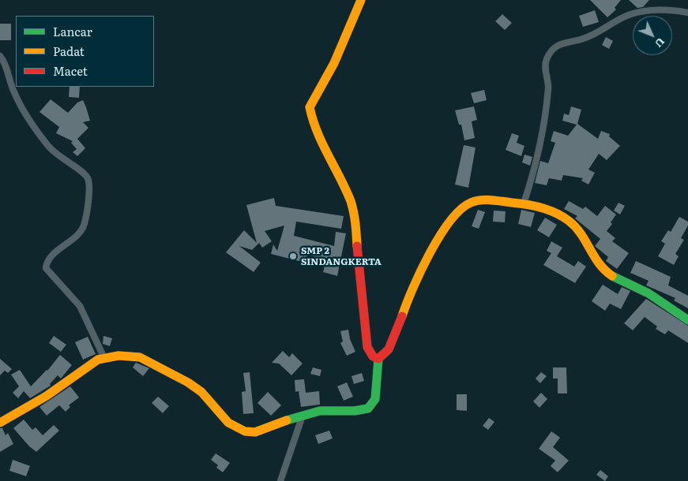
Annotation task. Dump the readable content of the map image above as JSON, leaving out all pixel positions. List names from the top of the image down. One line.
{"places":["SMP 2 SINDANGKERTA"],"legend":["Lancar","Padat","Macet"],"north":"bottom right"}
